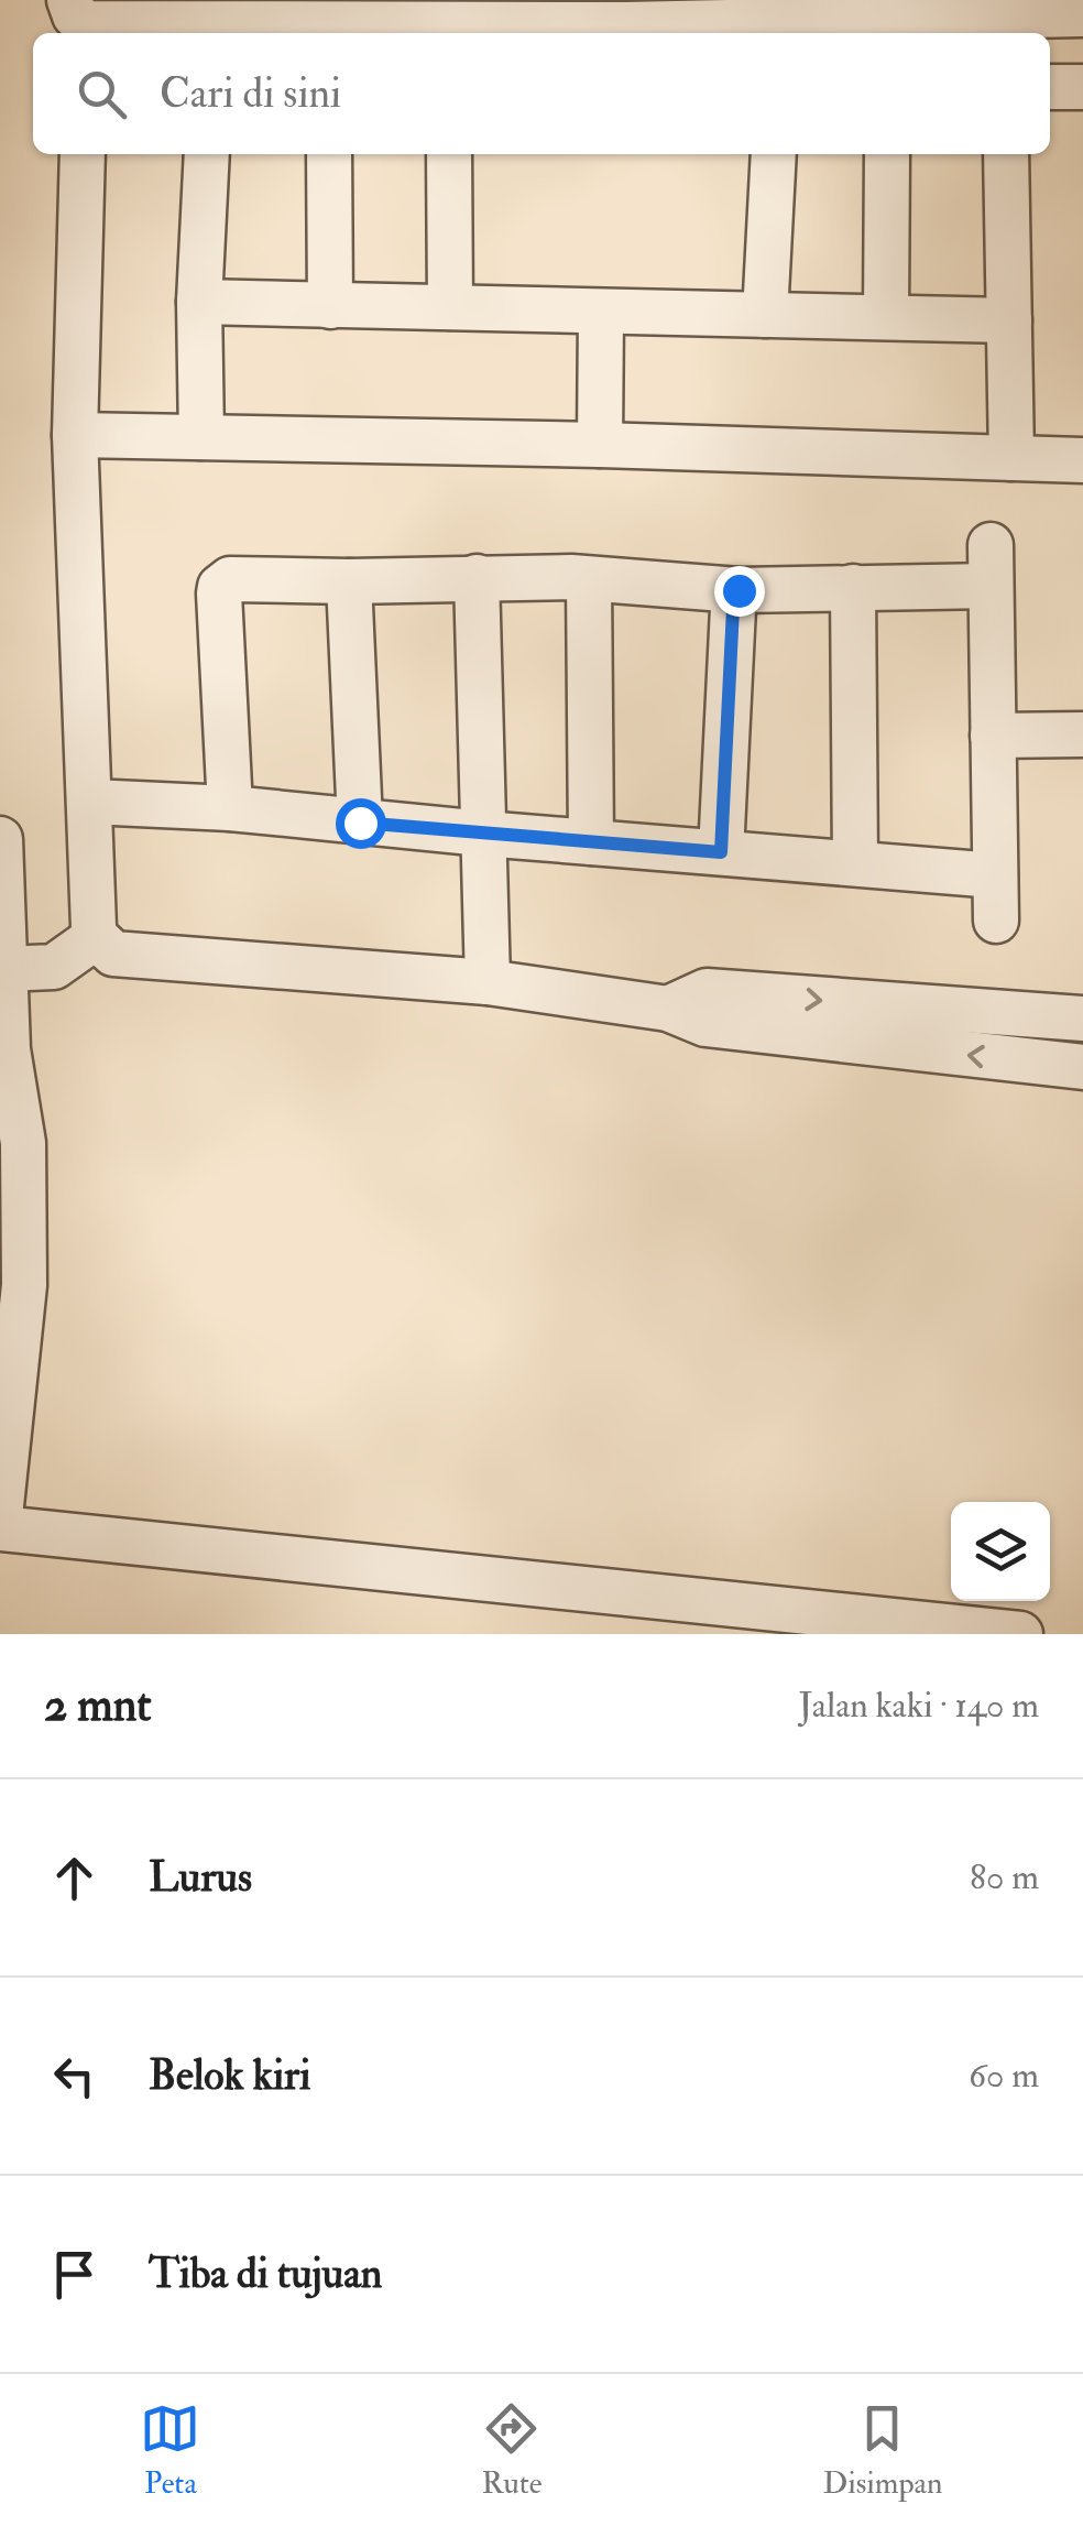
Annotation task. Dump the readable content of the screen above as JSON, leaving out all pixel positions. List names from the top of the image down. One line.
{"page":{"search":"Cari di sini","heading":["2 mnt","Jalan kaki · 140 m"],"list":[["Lurus","80 m"],["Belok kiri","60 m"],"Tiba di tujuan"],"nav":["Peta","Rute","Disimpan"]}}
